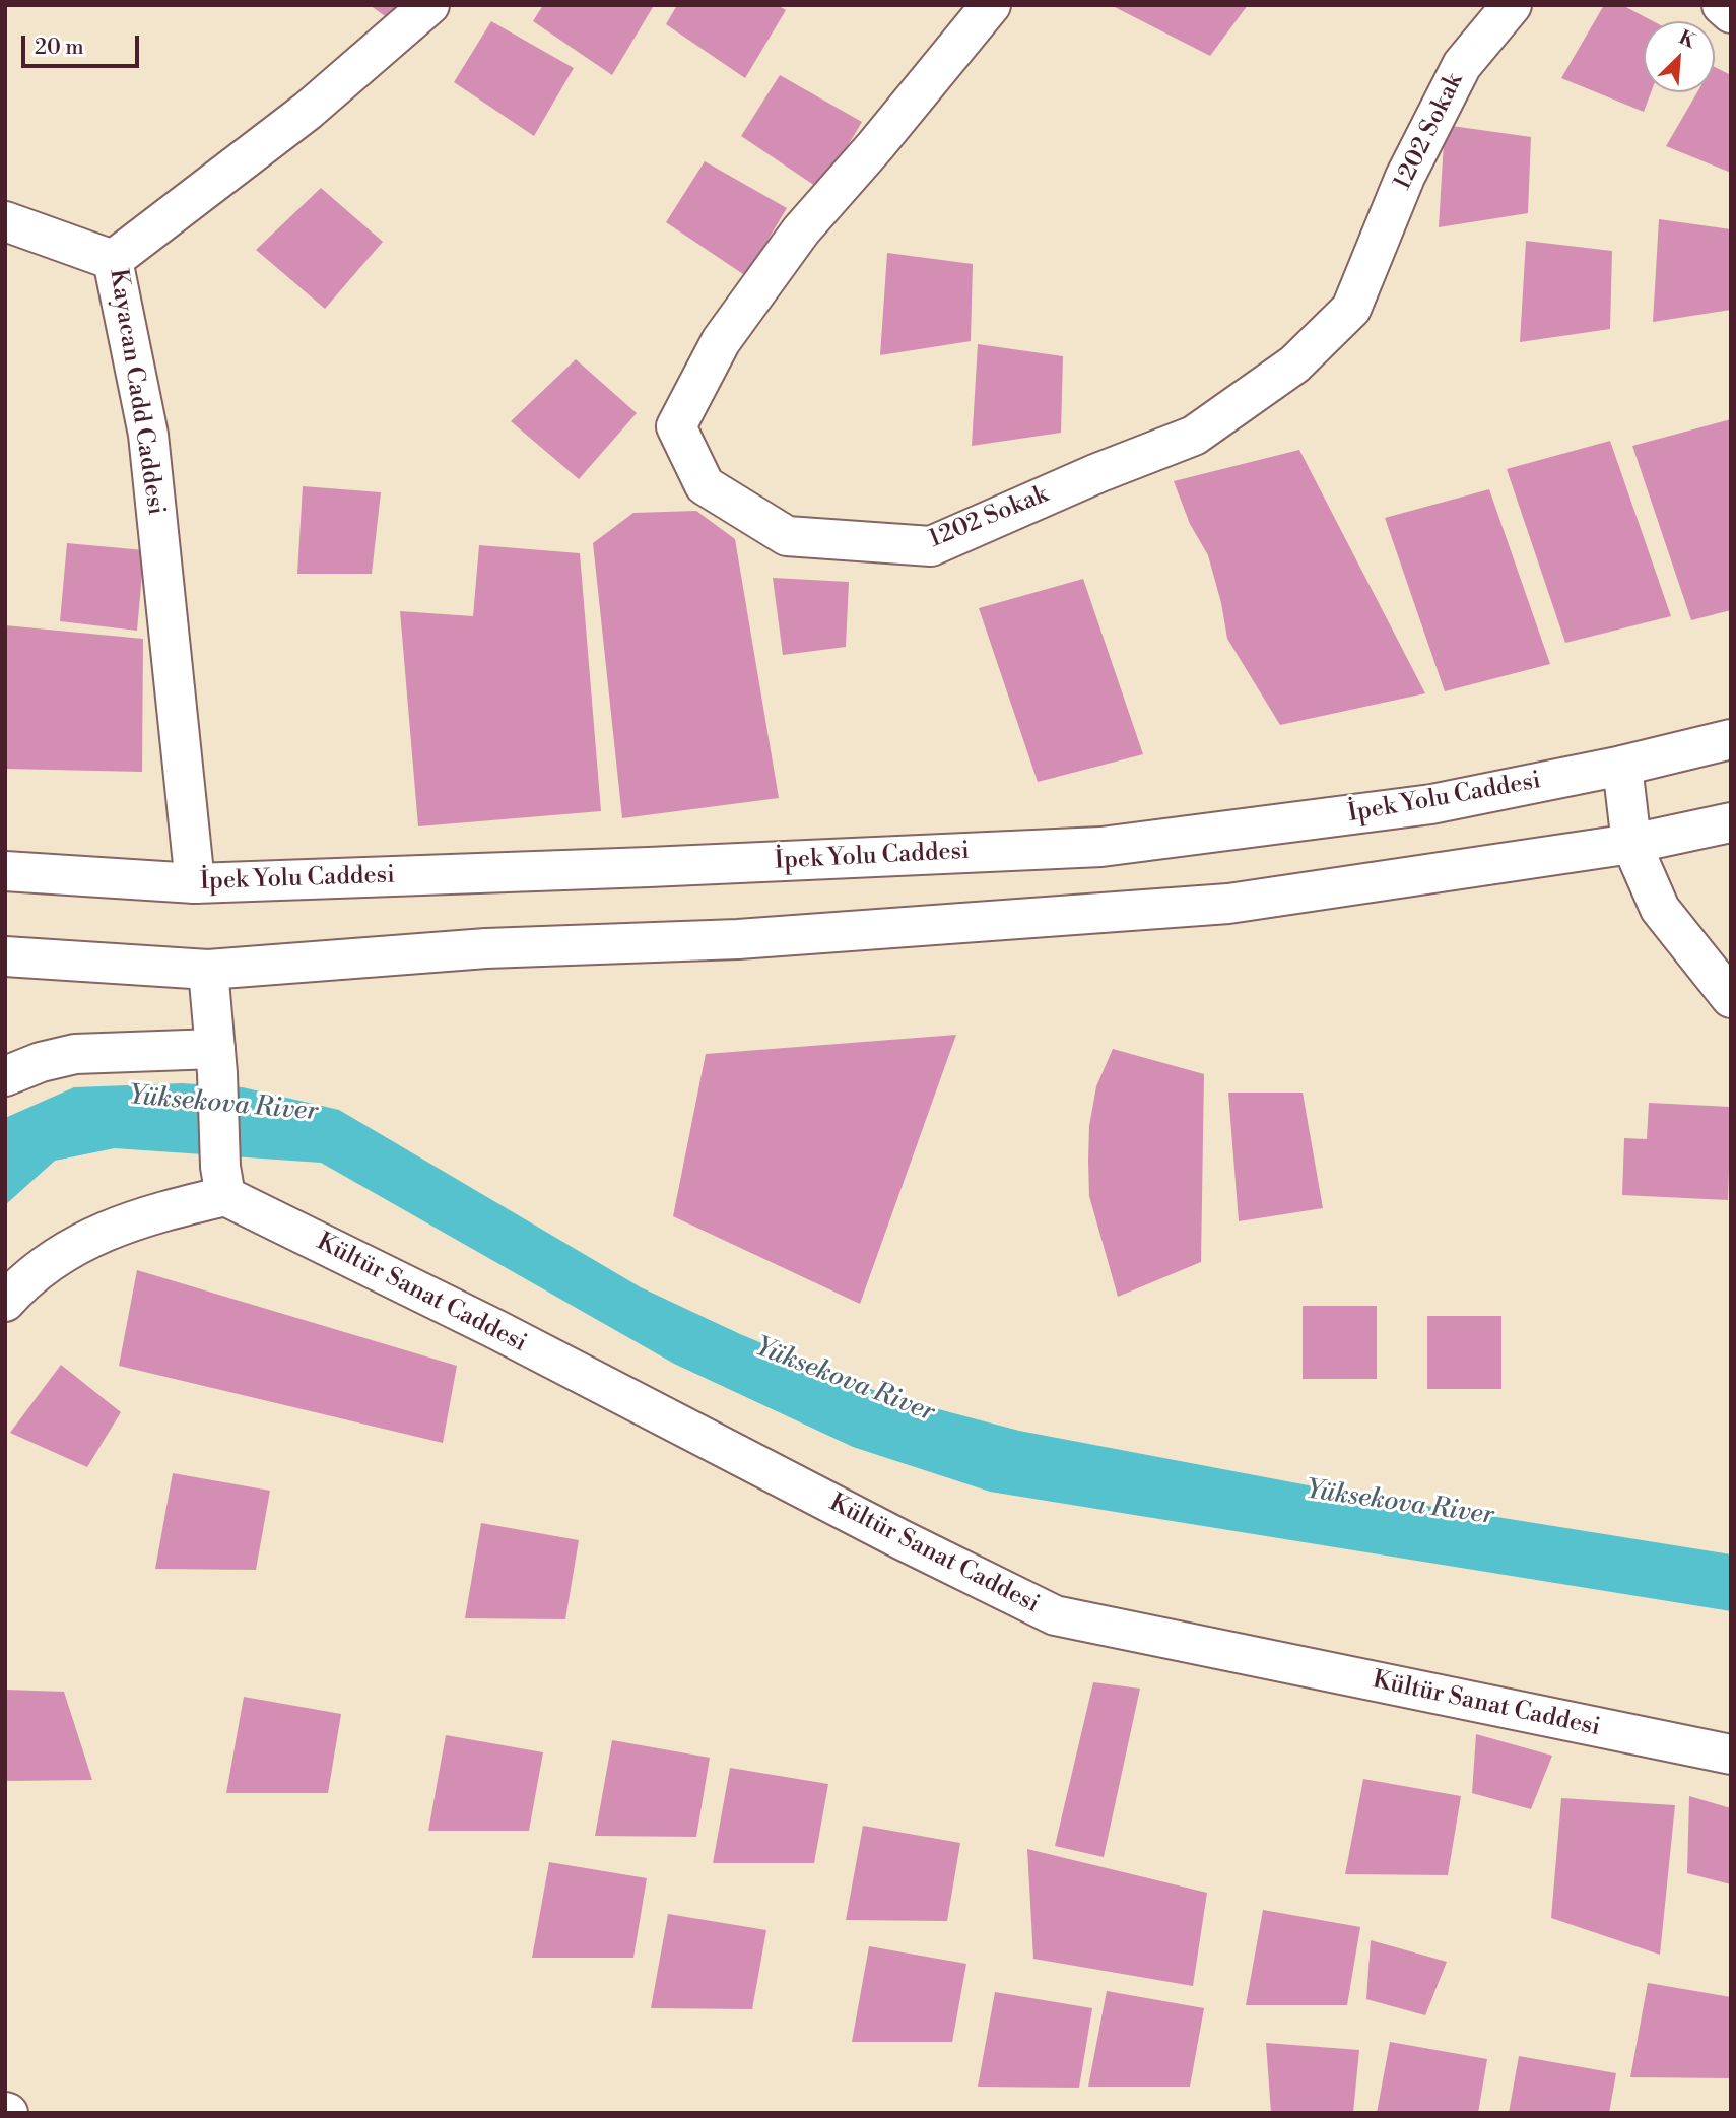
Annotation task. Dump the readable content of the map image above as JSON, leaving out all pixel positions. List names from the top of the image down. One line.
{"streets":{"main road":["1202 Sokak","Kayacan Cadd Caddesi","İpek Yolu Caddesi","Kültür Sanat Caddesi"]},"crossings":[["Kayacan Cadd Caddesi","İpek Yolu Caddesi"]],"water":["Yüksekova River"],"scale_bar":"20 m","north":"top right"}
